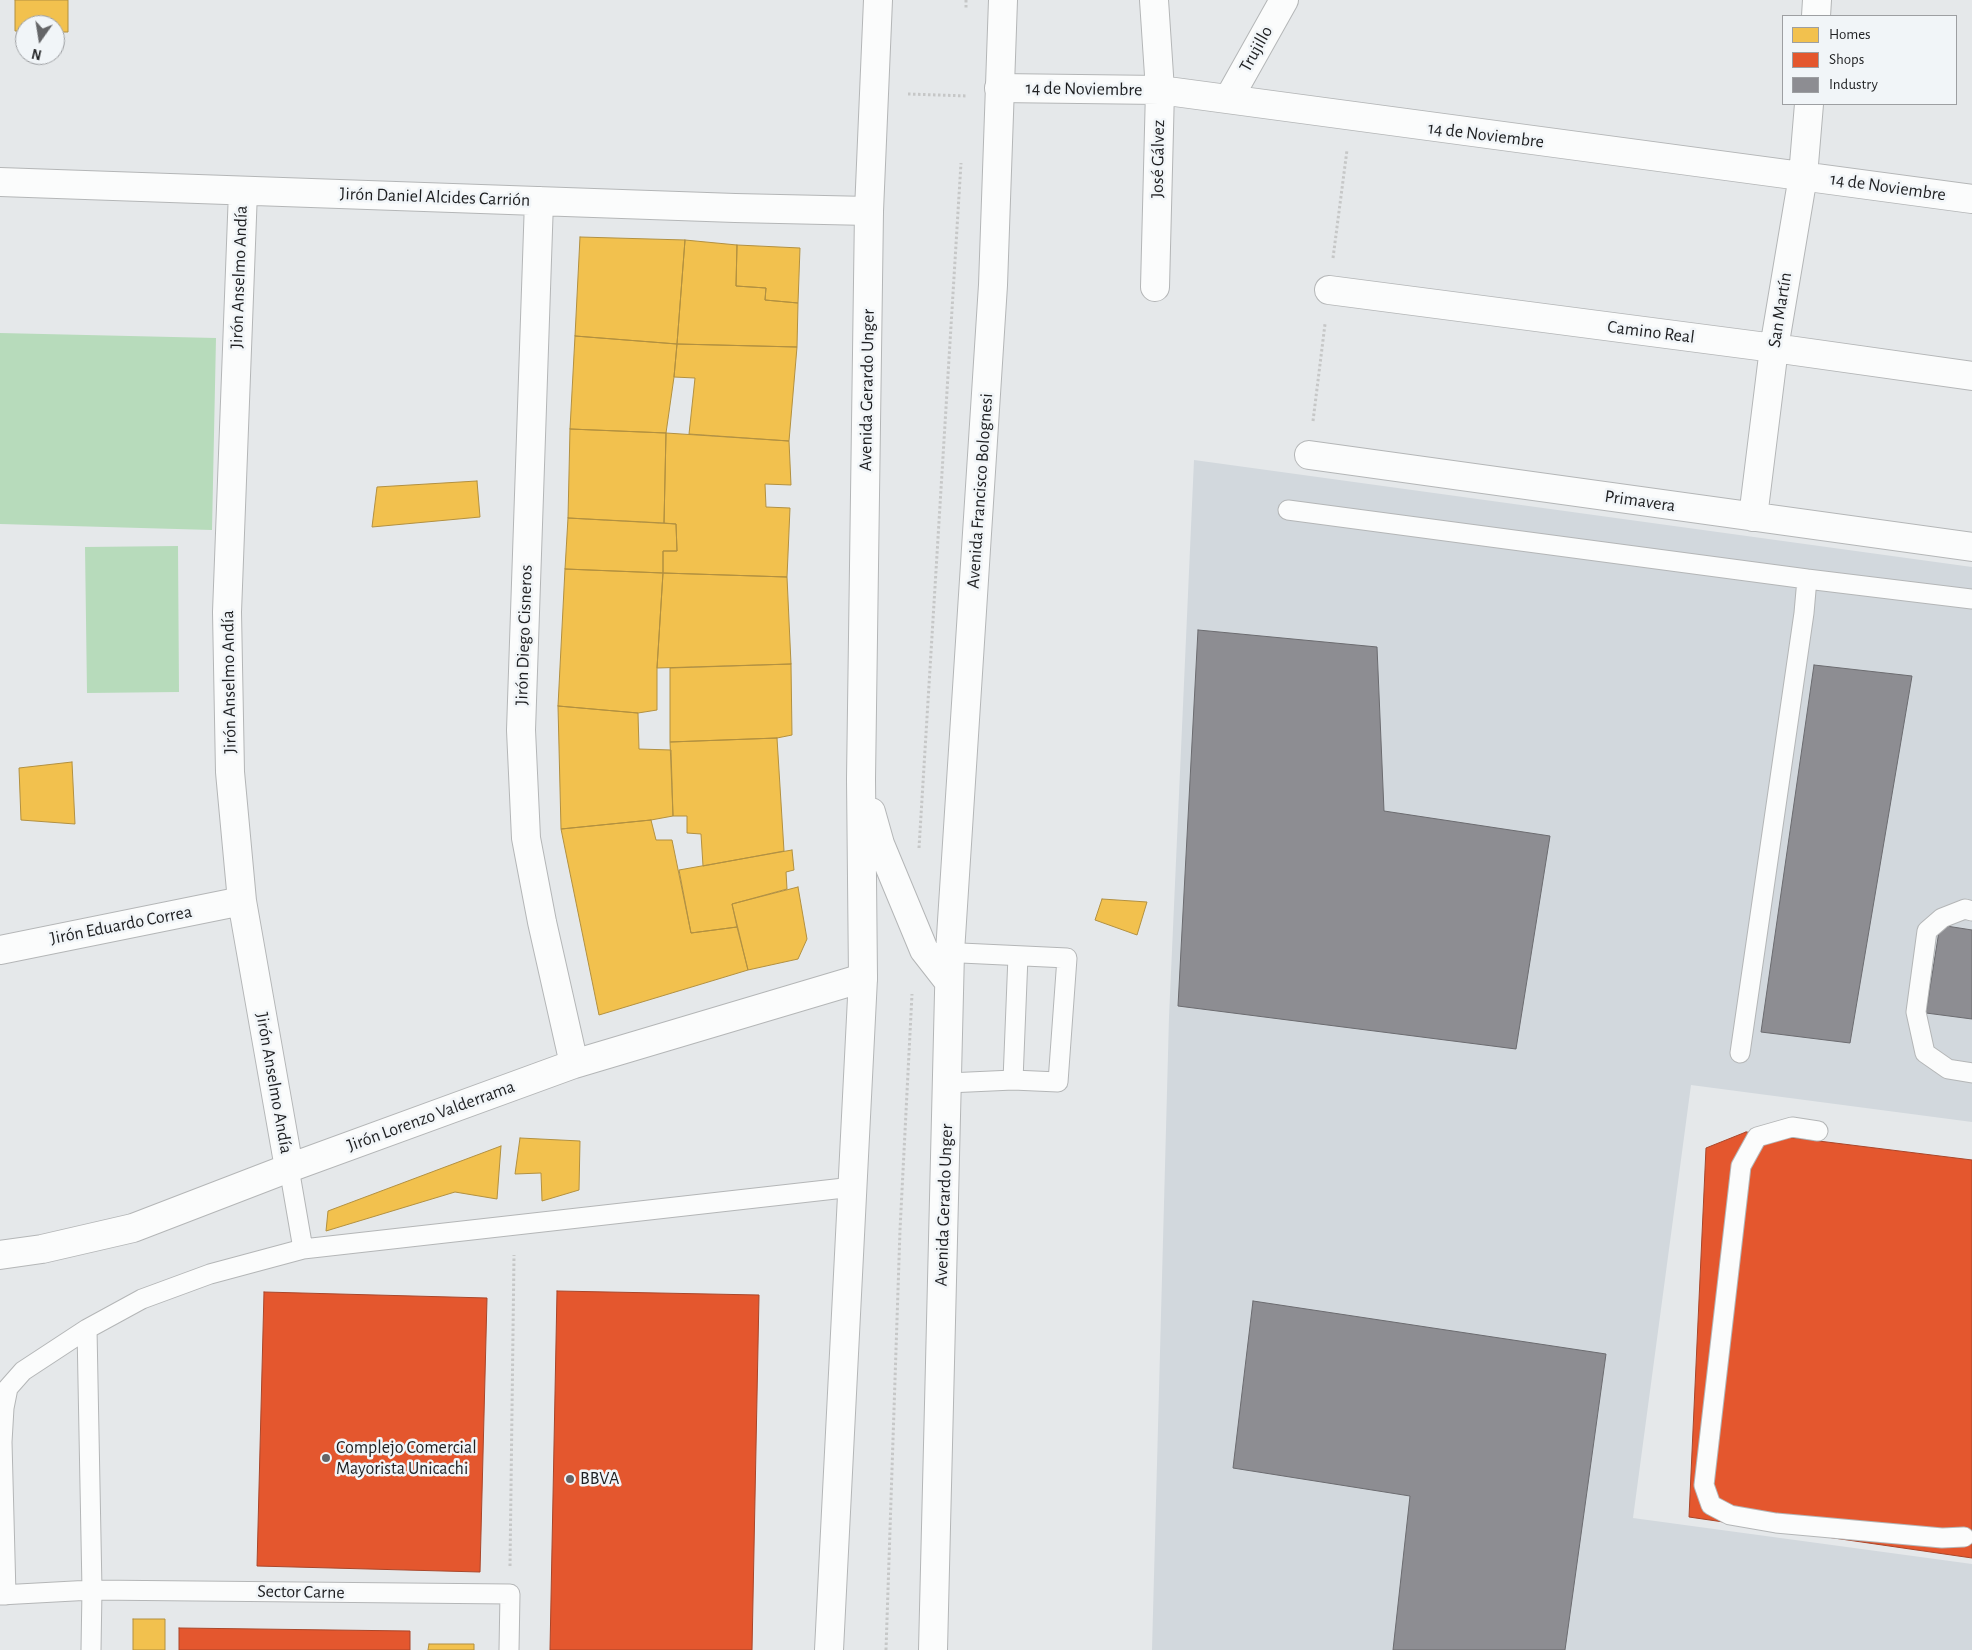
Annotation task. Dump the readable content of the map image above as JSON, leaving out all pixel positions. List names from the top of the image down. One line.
{"streets":{"street":["Trujillo","14 de Noviembre","José Gálvez","Jirón Daniel Alcides Carrión","Jirón Anselmo Andía","San Martín","Camino Real","Avenida Gerardo Unger","Avenida Francisco Bolognesi","Primavera","Jirón Diego Cisneros","Jirón Eduardo Correa","Jirón Lorenzo Valderrama"],"lane":["Sector Carne"]},"crossings":[["Trujillo","14 de Noviembre"],["14 de Noviembre","José Gálvez"],["14 de Noviembre","San Martín"],["14 de Noviembre","Avenida Francisco Bolognesi"],["Jirón Daniel Alcides Carrión","Jirón Anselmo Andía"],["Jirón Daniel Alcides Carrión","Avenida Gerardo Unger"],["Jirón Daniel Alcides Carrión","Jirón Diego Cisneros"],["Jirón Anselmo Andía","Jirón Eduardo Correa"],["Jirón Anselmo Andía","Jirón Lorenzo Valderrama"],["San Martín","Camino Real"],["San Martín","Primavera"],["Avenida Gerardo Unger","Avenida Francisco Bolognesi"],["Avenida Gerardo Unger","Jirón Lorenzo Valderrama"],["Jirón Diego Cisneros","Jirón Lorenzo Valderrama"]],"places":["Complejo Comercial Mayorista Unicachi","BBVA"],"legend":["Homes","Shops","Industry"],"north":"bottom"}
